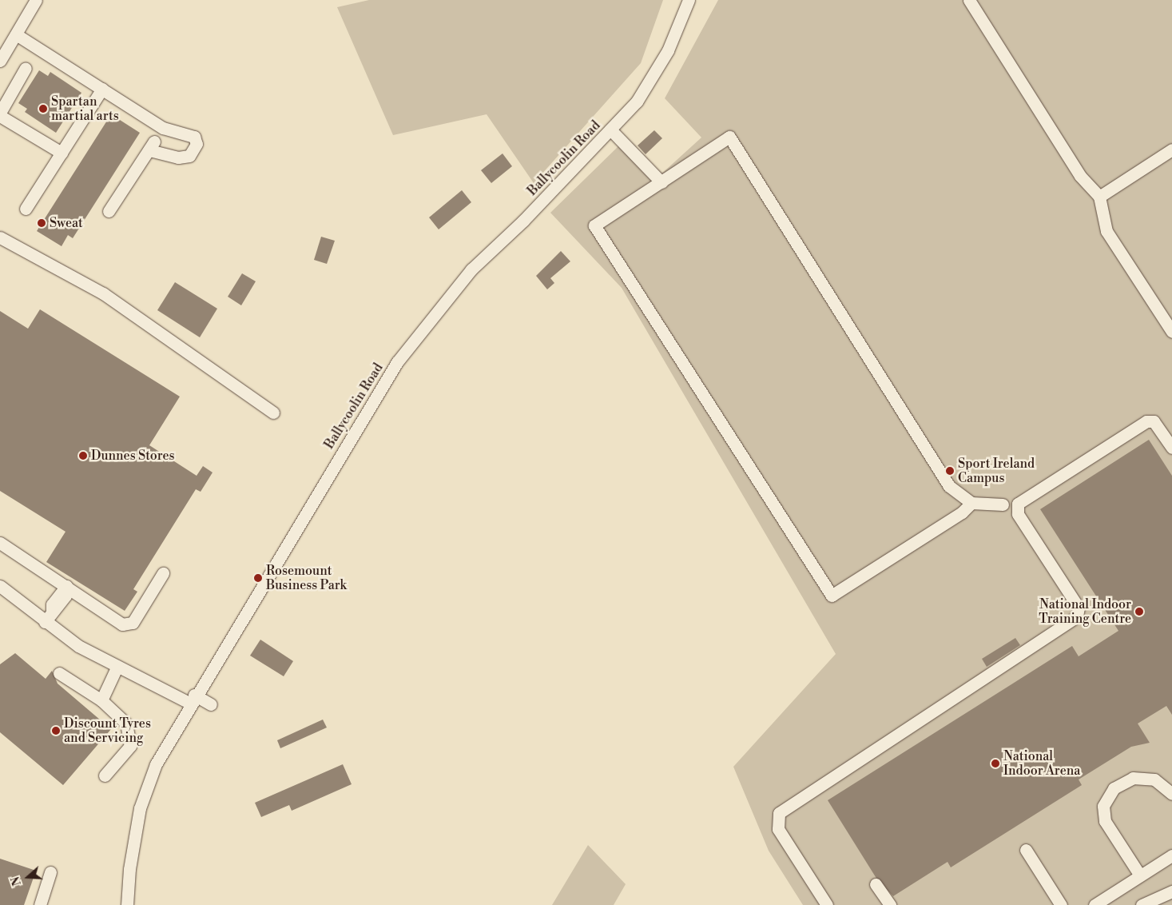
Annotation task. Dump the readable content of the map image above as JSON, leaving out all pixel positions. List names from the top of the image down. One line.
{"streets":{"street":["Ballycoolin Road"]},"places":["Spartan martial arts","Sweat","Dunnes Stores","Sport Ireland Campus","Rosemount Business Park","National Indoor Training Centre","Discount Tyres and Servicing","National Indoor Arena"],"north":"left"}
